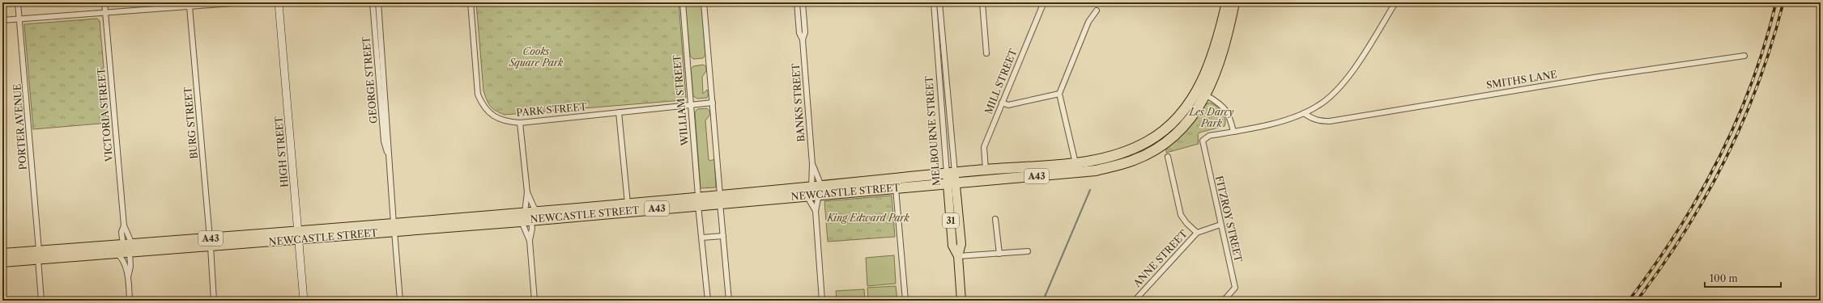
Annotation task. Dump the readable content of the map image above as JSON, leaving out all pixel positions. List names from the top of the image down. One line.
{"streets":{"highway":["A43","NEWCASTLE STREET"],"main road":["MELBOURNE STREET","HIGH STREET","31"],"street":["GEORGE STREET","SMITHS LANE","MILL STREET","WILLIAM STREET","BANKS STREET","PARK STREET","VICTORIA STREET","BURG STREET","PORTER AVENUE","FITZROY STREET","ANNE STREET"]},"crossings":[["GEORGE STREET","NEWCASTLE STREET"],["MILL STREET","NEWCASTLE STREET"],["WILLIAM STREET","PARK STREET"],["WILLIAM STREET","NEWCASTLE STREET"],["BANKS STREET","NEWCASTLE STREET"],["VICTORIA STREET","NEWCASTLE STREET"],["BURG STREET","NEWCASTLE STREET"],["PORTER AVENUE","NEWCASTLE STREET"],["MELBOURNE STREET","NEWCASTLE STREET"],["HIGH STREET","NEWCASTLE STREET"],["A43","NEWCASTLE STREET"],["FITZROY STREET","ANNE STREET"]],"parks":["Cooks Square Park","Les Darcy Park","King Edward Park"],"scale_bar":"100 m"}
